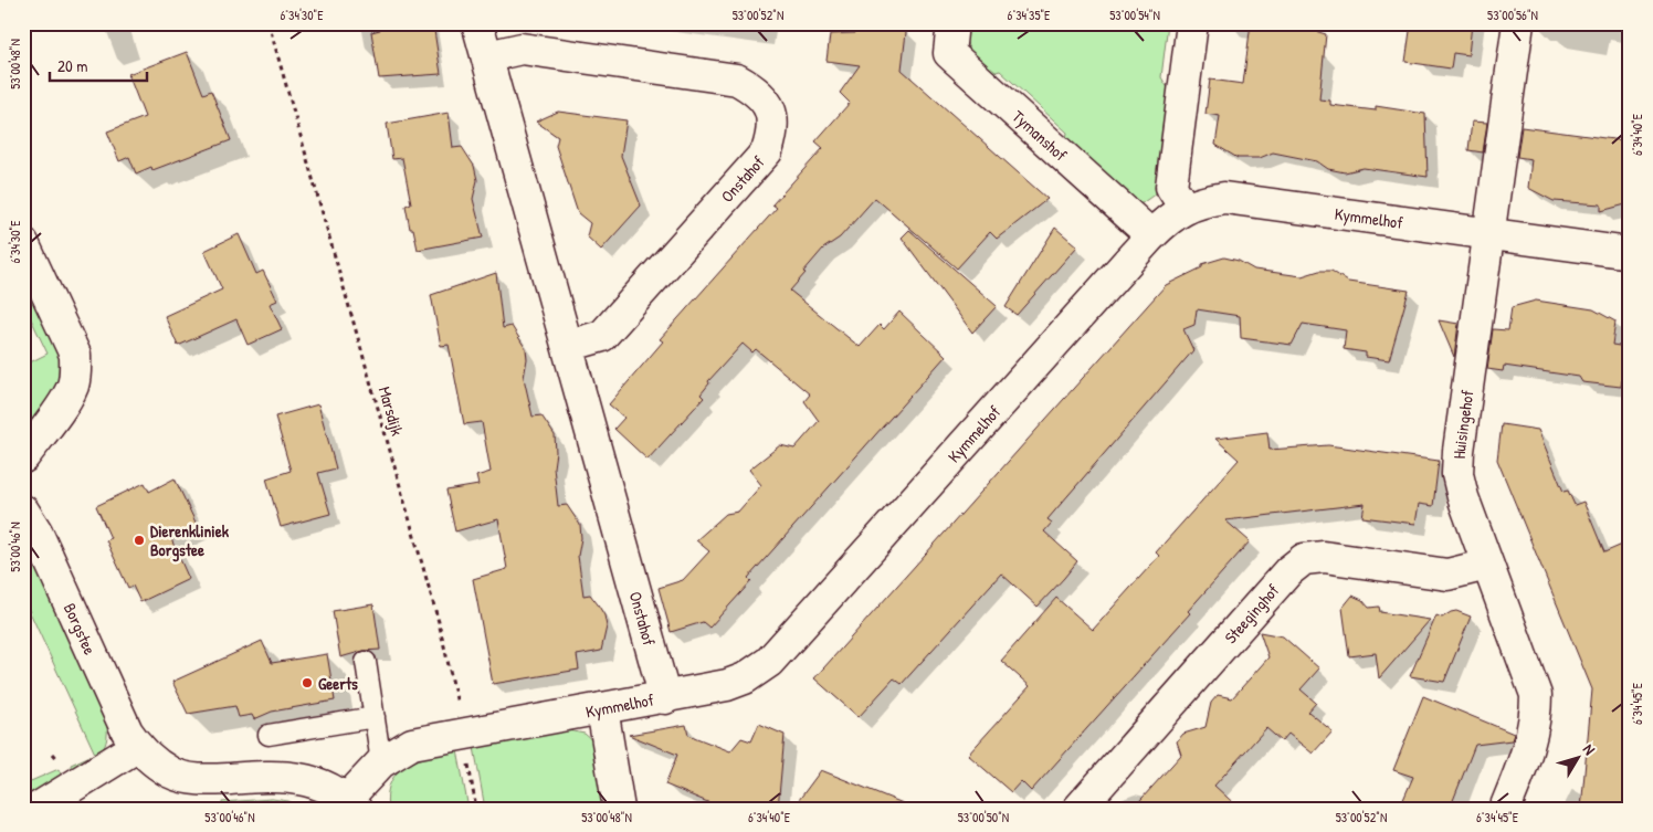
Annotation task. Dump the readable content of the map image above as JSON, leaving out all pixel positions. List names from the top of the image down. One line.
{"streets":{"street":["Tymanshof","Onstahof","Kymmelhof","Huisingehof","Steeginghof","Borgstee"],"path":["Marsdijk"]},"crossings":[["Tymanshof","Kymmelhof"],["Onstahof","Kymmelhof"],["Kymmelhof","Marsdijk"],["Kymmelhof","Huisingehof"],["Kymmelhof","Borgstee"],["Huisingehof","Steeginghof"]],"places":["Dierenkliniek Borgstee","Geerts"],"scale_bar":"20 m","north":"top right","coordinates":["6°34'30\"E","53°00'52\"N","6°34'35\"E","53°00'54\"N","53°00'56\"N","53°00'48\"N","6°34'40\"E","53°00'46\"N","6°34'45\"E","53°00'50\"N"]}
